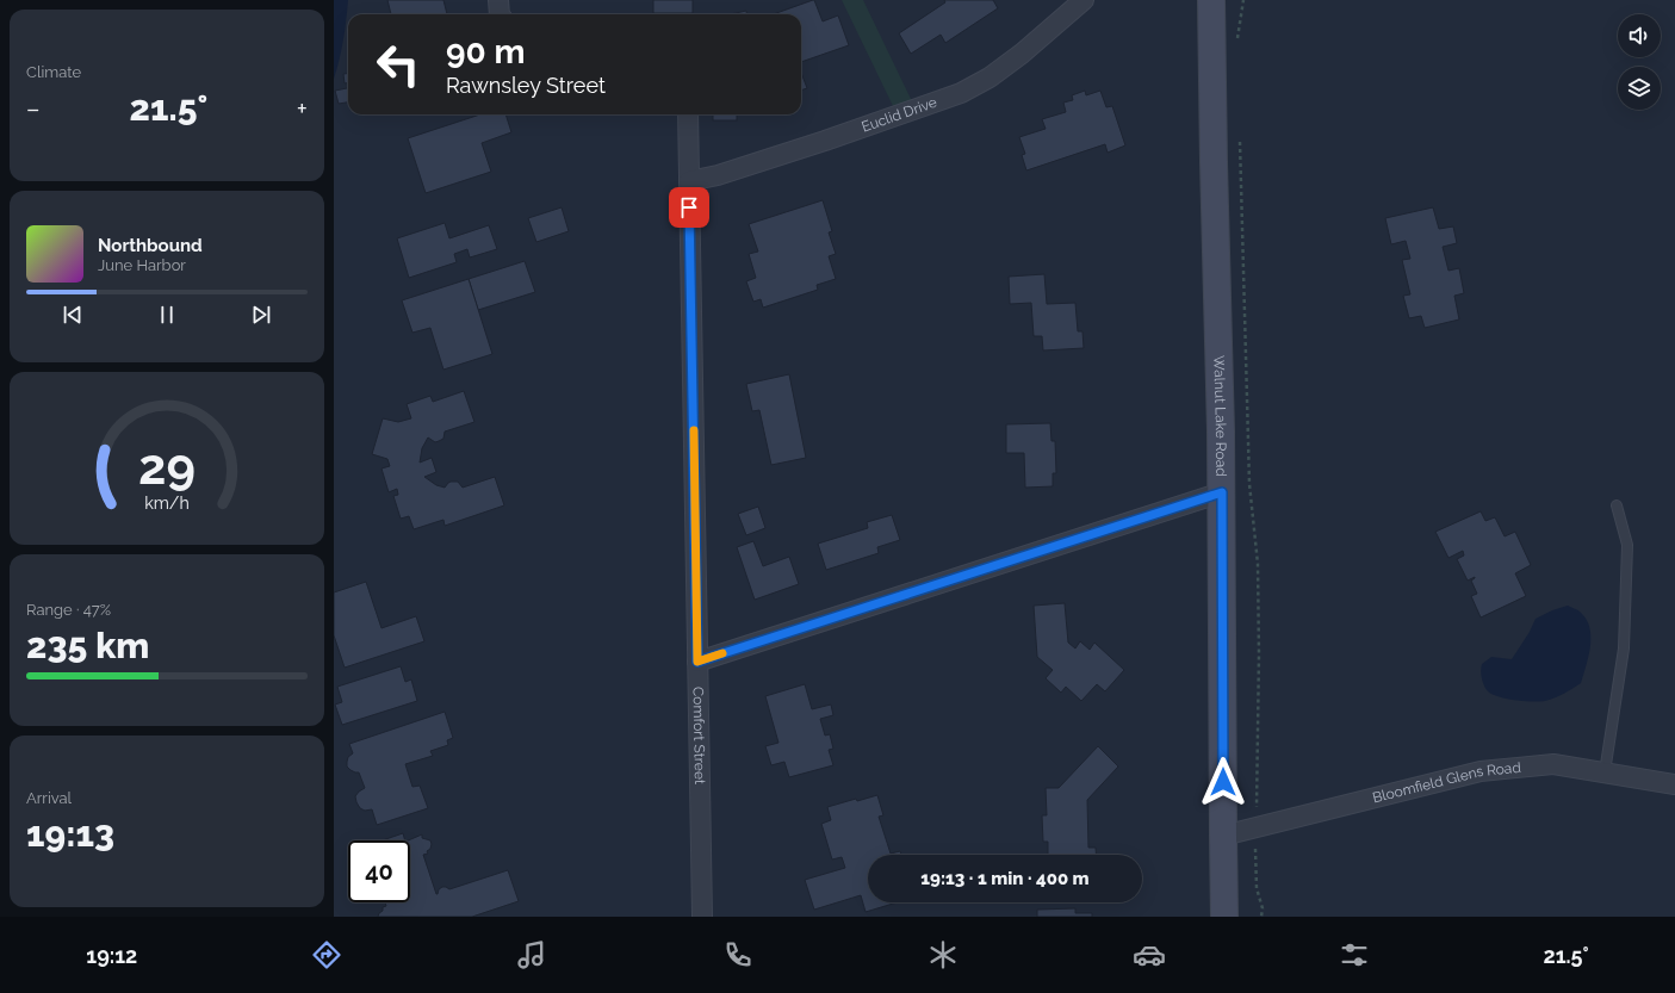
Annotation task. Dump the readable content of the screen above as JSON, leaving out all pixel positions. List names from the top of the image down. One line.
{"streets":{"street":["Euclid Drive","Walnut Lake Road","Comfort Street","Bloomfield Glens Road"]},"crossings":[["Euclid Drive","Comfort Street"],["Walnut Lake Road","Bloomfield Glens Road"]],"page":{"tile":["Climate",["Range · 47%","235 km"],["Arrival","19:13"]],"turn":["90 m","Rawnsley Street"],"heat":["−","21.5°","+"],"song":["Northbound","June Harbor"],"limit":"40","trip":"19:13 · 1 min · 400 m","tabs":["19:12","21.5°"],"gauge":["29","km/h"]}}
